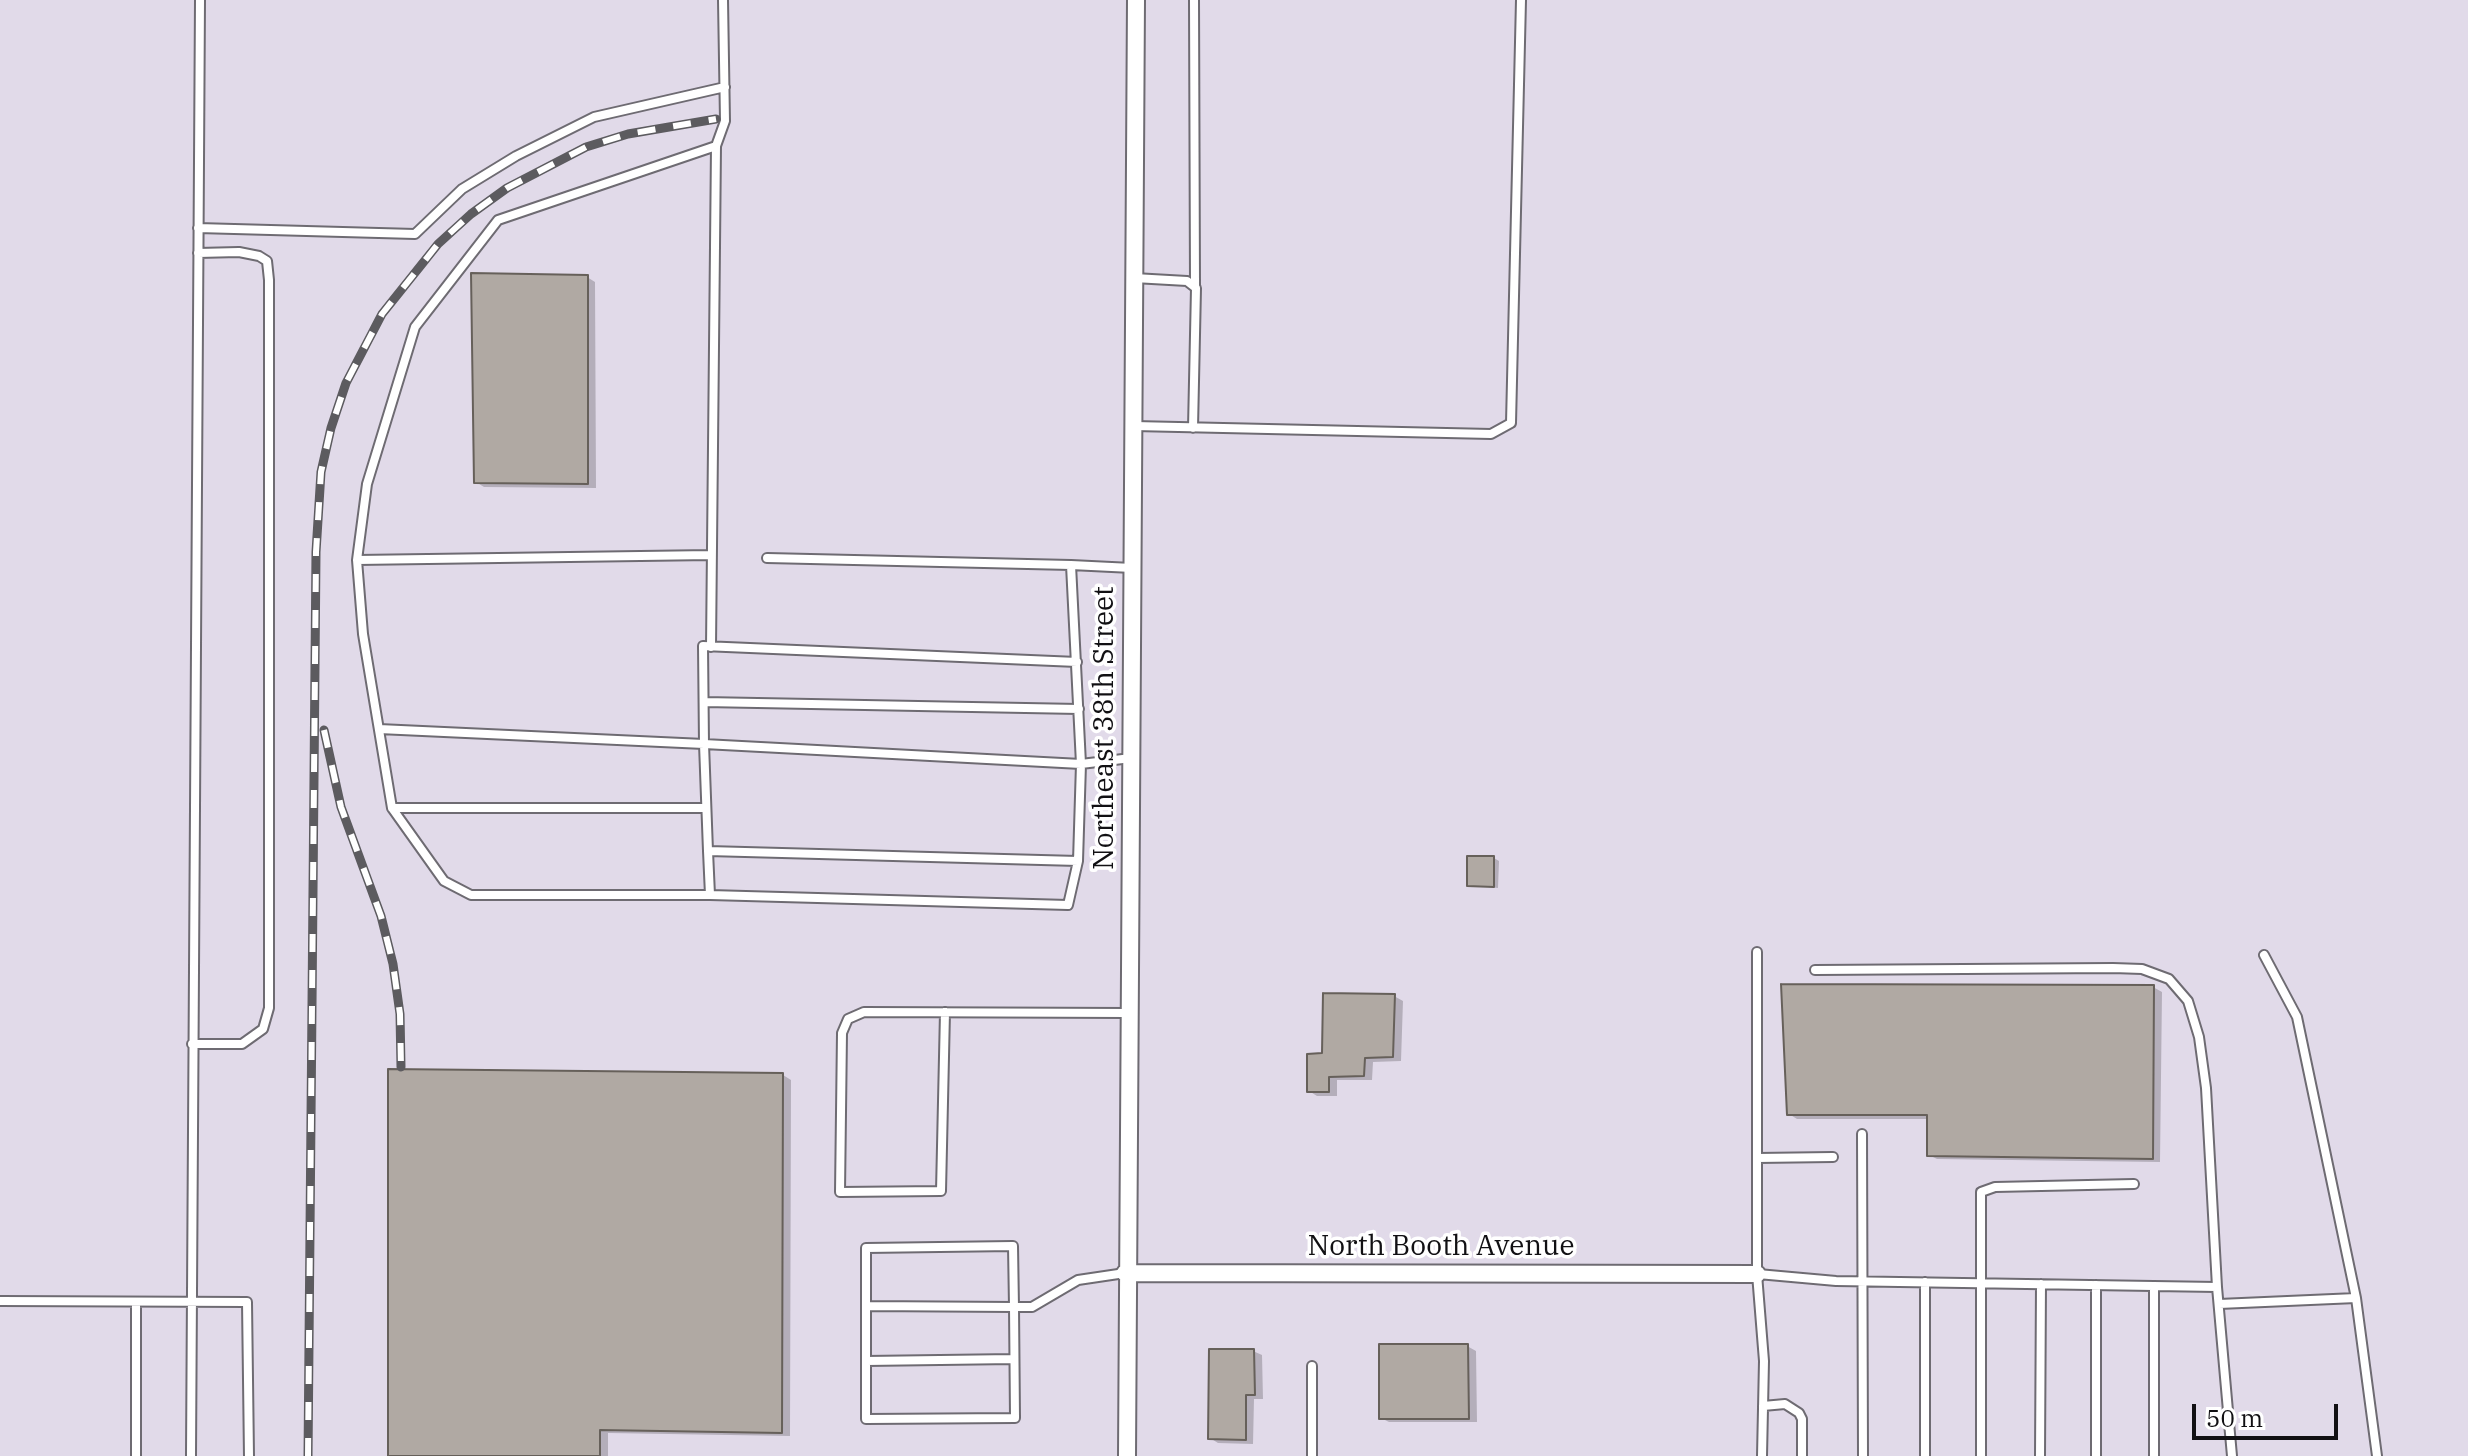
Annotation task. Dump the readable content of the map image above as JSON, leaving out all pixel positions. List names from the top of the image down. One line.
{"streets":{"street":["Northeast 38th Street","North Booth Avenue"]},"crossings":[["Northeast 38th Street","North Booth Avenue"]],"scale_bar":"50 m"}
